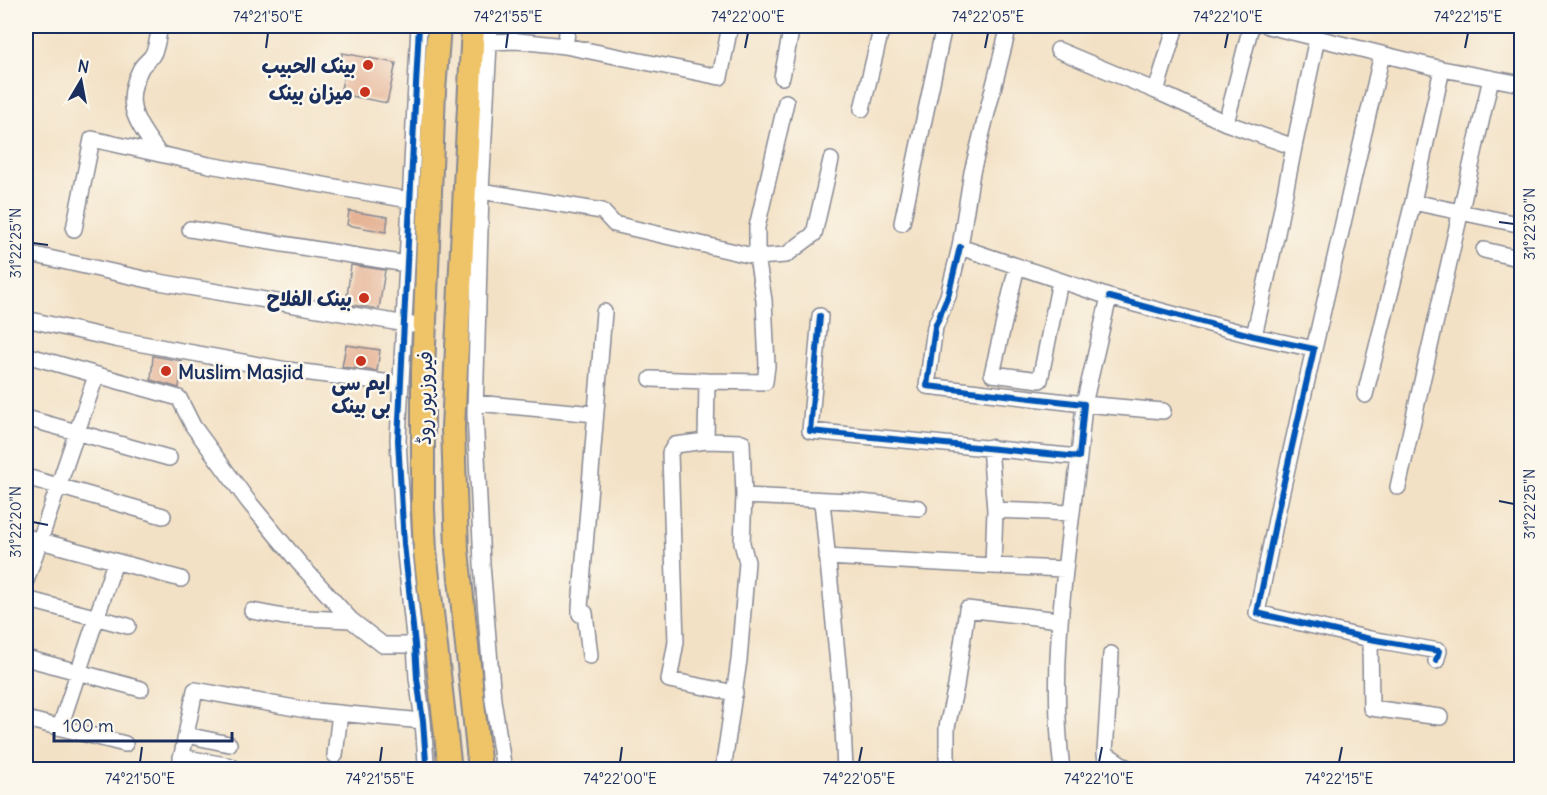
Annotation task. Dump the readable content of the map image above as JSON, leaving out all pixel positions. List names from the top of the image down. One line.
{"streets":{"highway":["فیروزپور روڈ"]},"places":["بينک الحبيب","میزان بینک","بینک الفلاح","ایم سی بی بینک","Muslim Masjid"],"scale_bar":"100 m","north":"top","coordinates":["74°21'50\"E","74°21'55\"E","74°22'00\"E","74°22'05\"E","74°22'10\"E","74°22'15\"E","31°22'30\"N","31°22'25\"N","31°22'20\"N"]}
